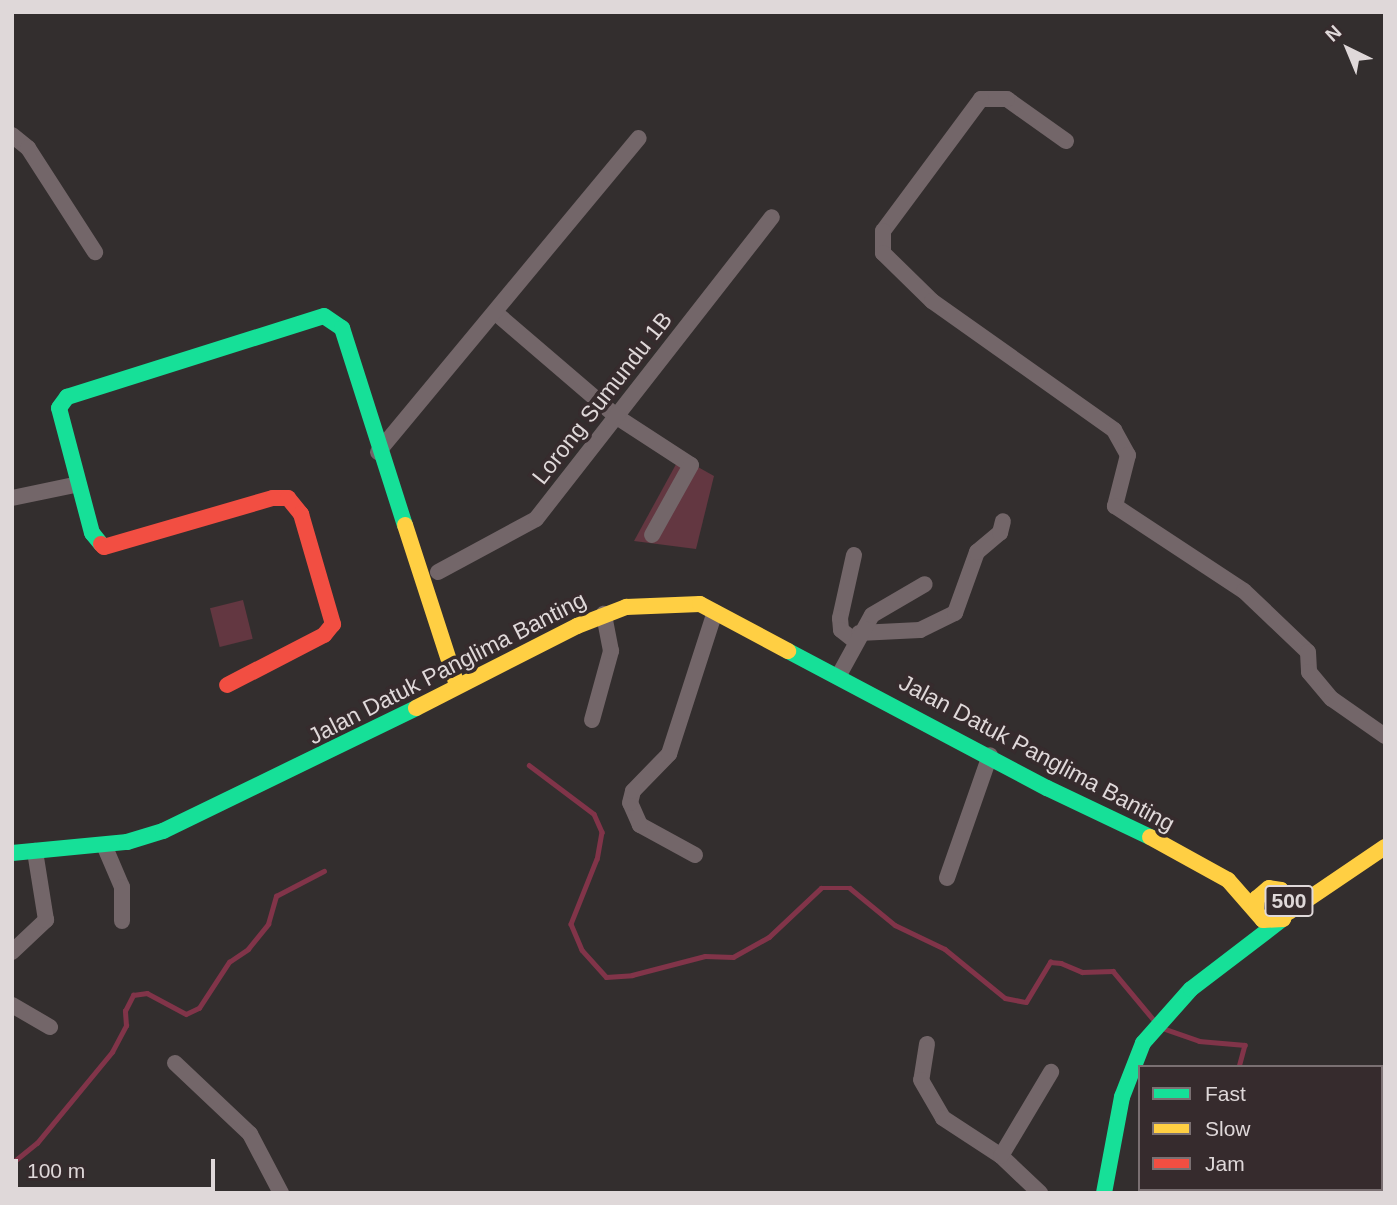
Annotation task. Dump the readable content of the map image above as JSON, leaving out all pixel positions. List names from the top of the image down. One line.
{"streets":{"main road":["Jalan Datuk Panglima Banting","500"],"street":["Lorong Sumundu 1B"]},"crossings":[["Jalan Datuk Panglima Banting","500"]],"legend":["Fast","Slow","Jam"],"scale_bar":"100 m","north":"top left"}
